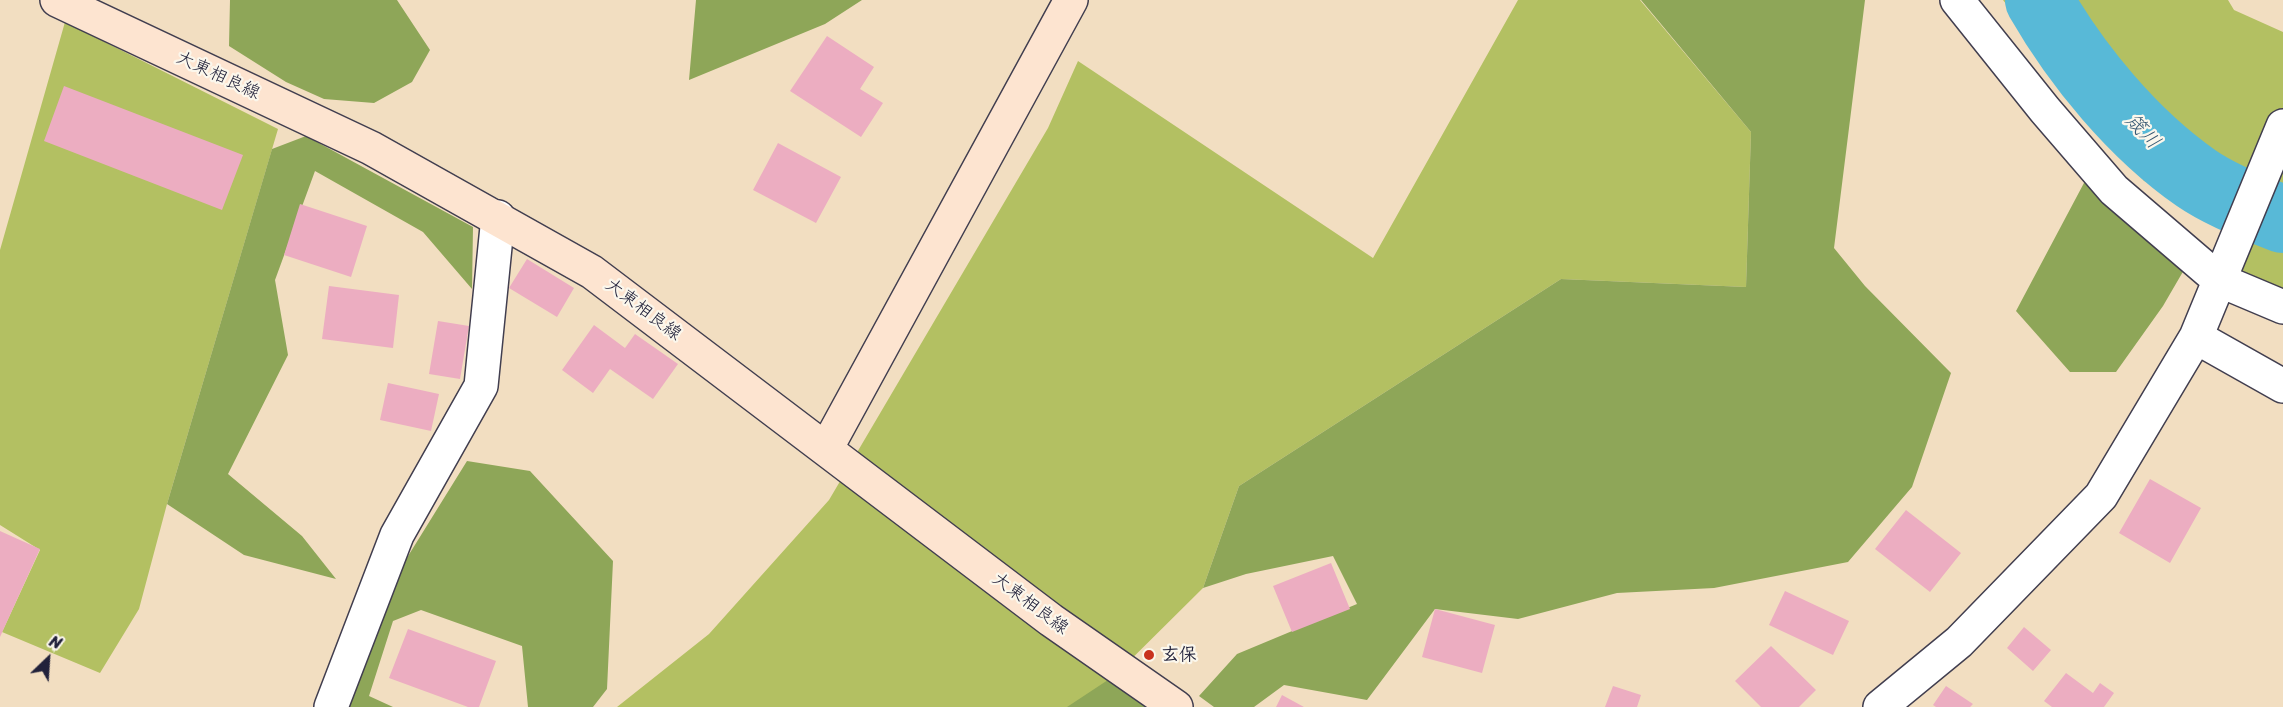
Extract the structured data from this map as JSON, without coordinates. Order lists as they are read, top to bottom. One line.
{"streets":{"main road":["大東相良線"]},"water":["筬川"],"places":["玄保"],"north":"top right"}
